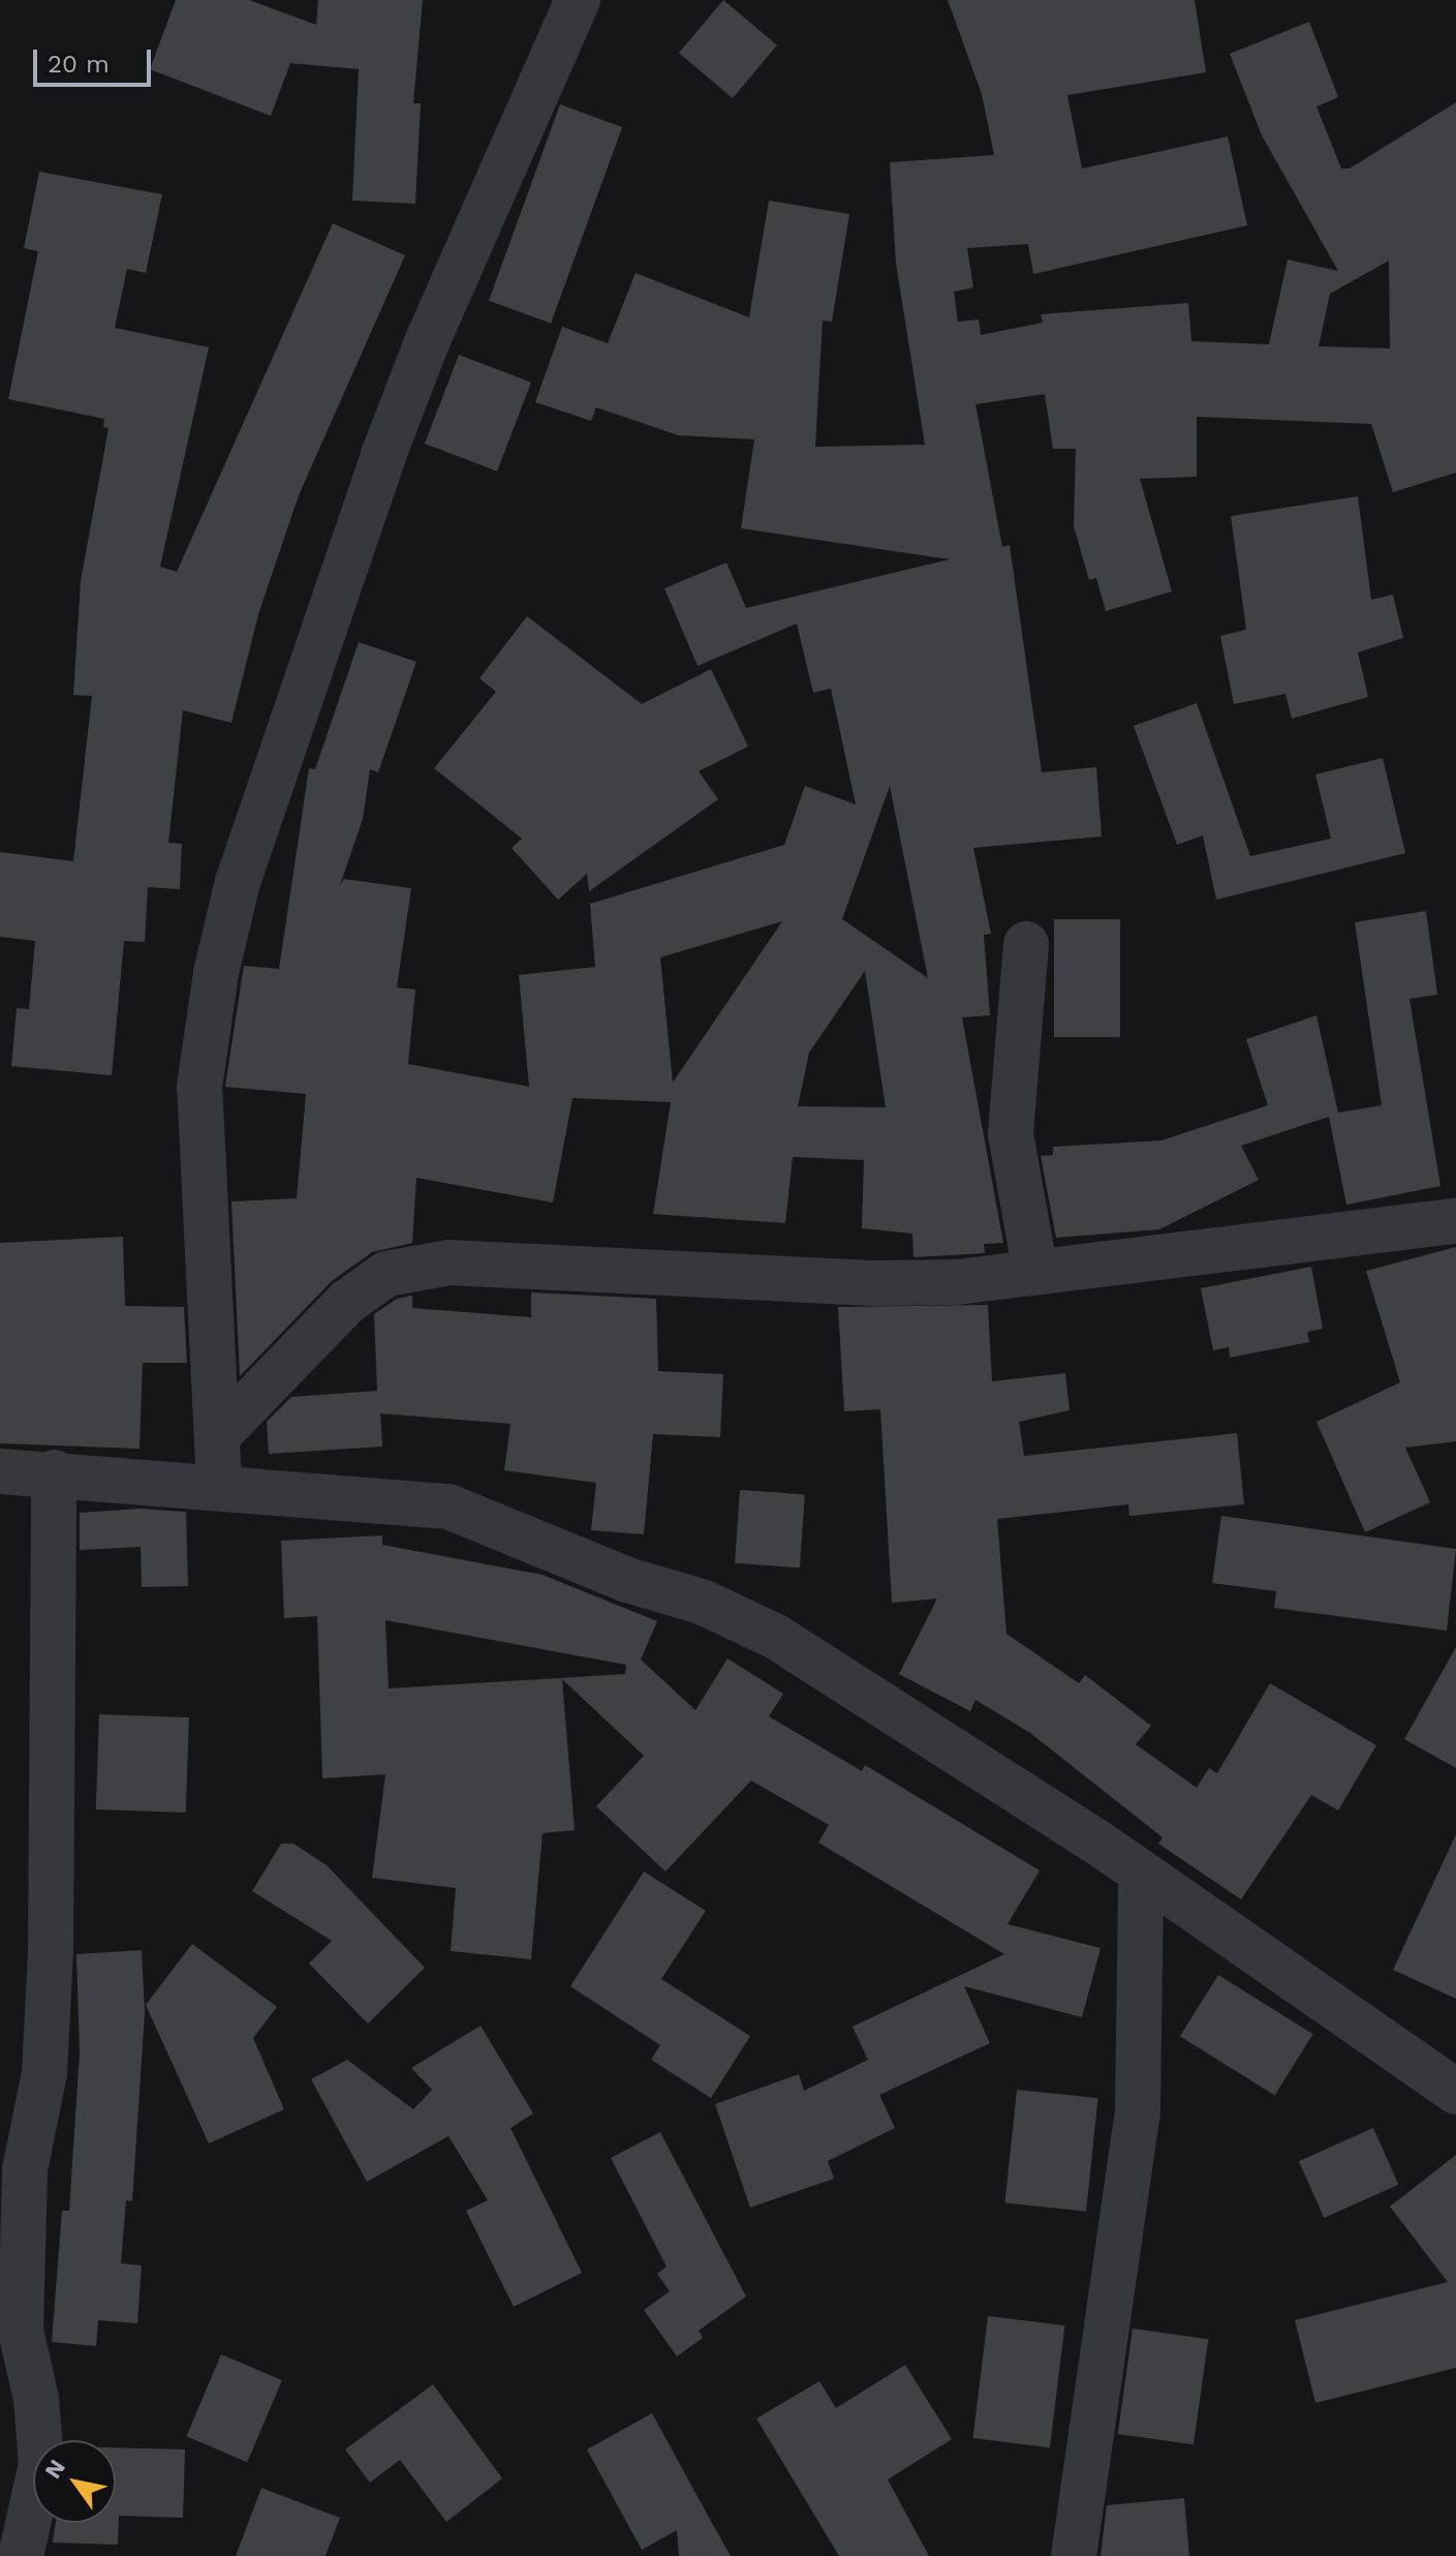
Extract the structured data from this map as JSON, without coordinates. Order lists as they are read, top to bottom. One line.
{"scale_bar":"20 m","north":"top left"}
